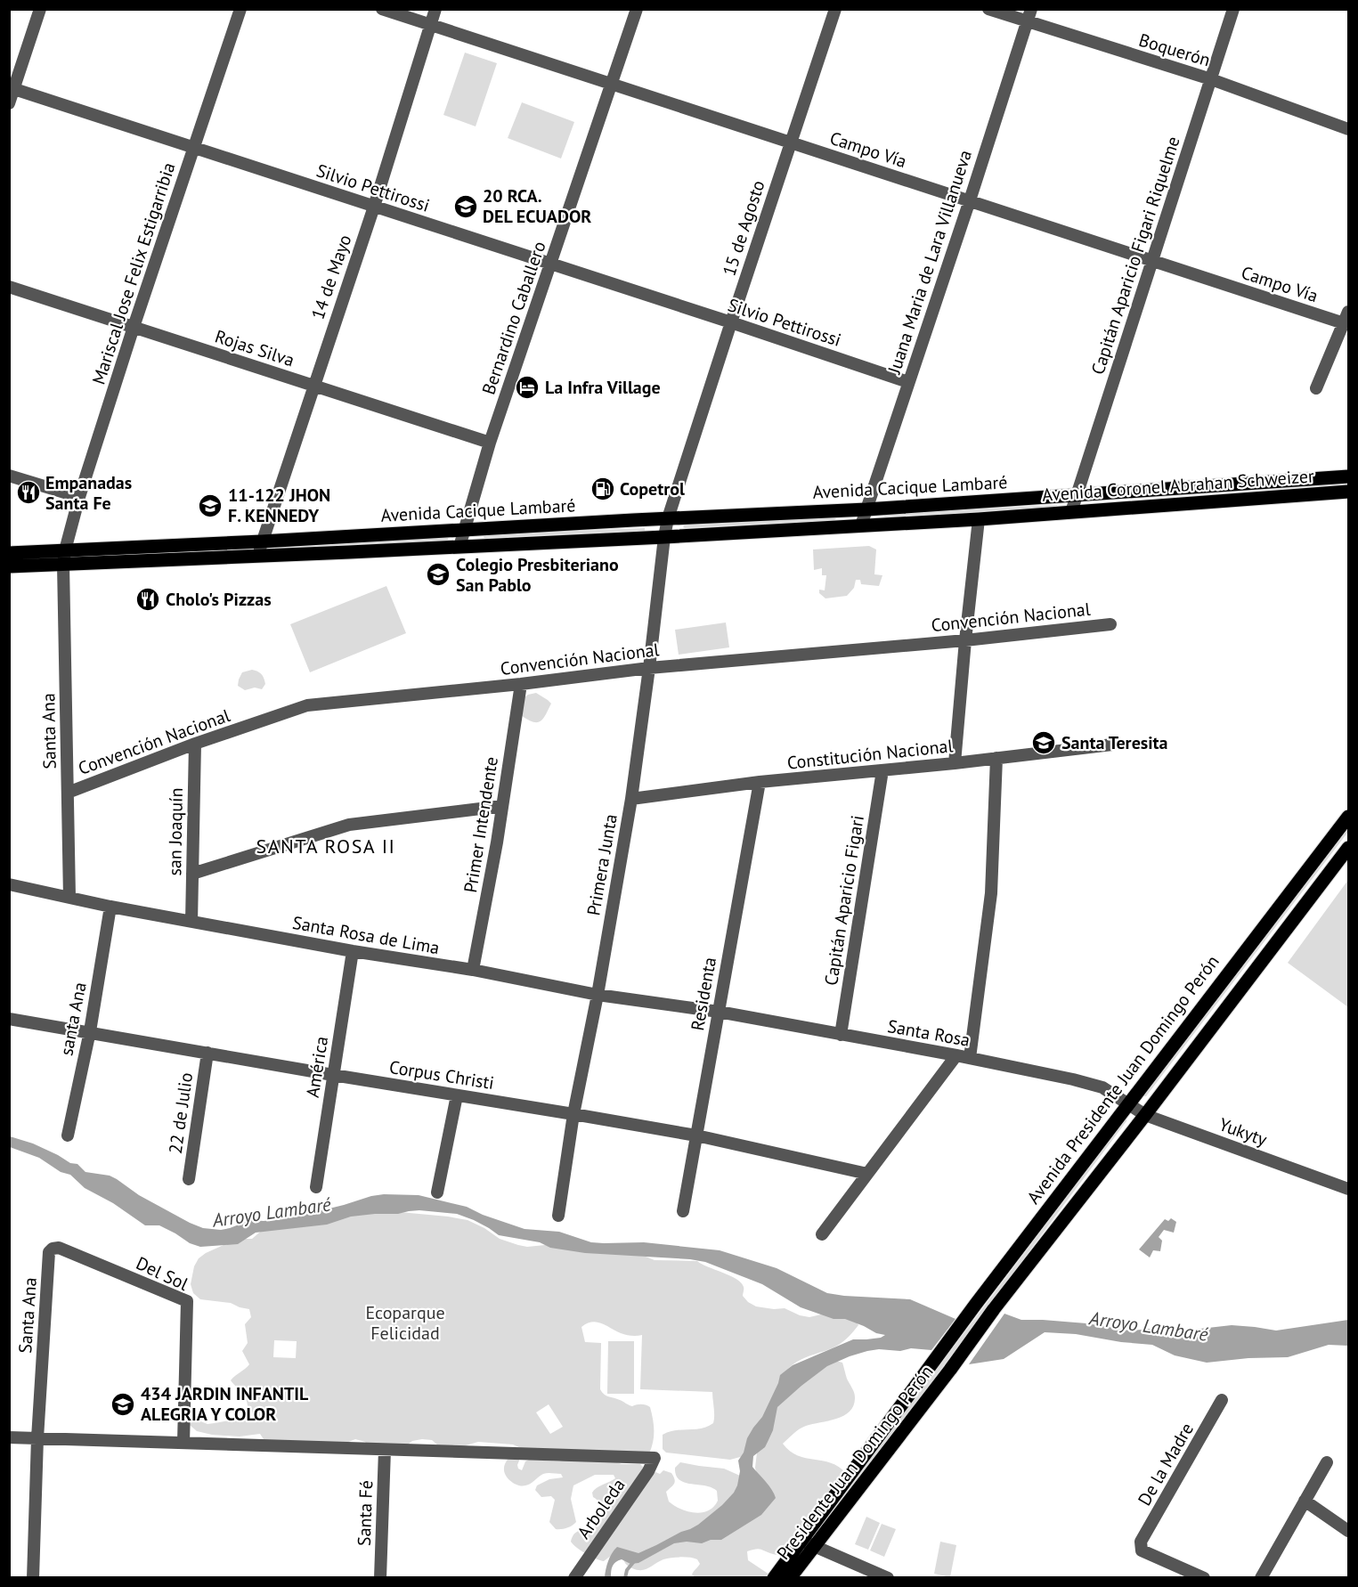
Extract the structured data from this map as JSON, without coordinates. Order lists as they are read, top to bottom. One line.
{"streets":{"main road":["Avenida Coronel Abrahan Schweizer","Avenida Cacique Lambaré","Avenida Presidente Juan Domingo Perón","Presidente Juan Domingo Perón"],"street":["Boquerón","Campo Vía","Silvio Pettirossi","15 de Agosto","Capitán Aparicio Figari Riquelme","Juana Maria de Lara Villanueva","Mariscal Jose Felix Estigarribia","14 de Mayo","Bernardino Caballero","Rojas Silva","Convención Nacional","Santa Ana","Constitución Nacional","Primer Intendente","san Joaquín","Primera Junta","Capitán Aparicio Figari","Santa Rosa de Lima","Residenta","santa Ana","Santa Rosa","América","Corpus Christi","22 de Julio","Yukyty","Del Sol","De la Madre","Arboleda","Santa Fé"]},"crossings":[["Boquerón","Capitán Aparicio Figari Riquelme"],["Boquerón","Juana Maria de Lara Villanueva"],["Campo Vía","15 de Agosto"],["Campo Vía","Capitán Aparicio Figari Riquelme"],["Campo Vía","Juana Maria de Lara Villanueva"],["Campo Vía","14 de Mayo"],["Campo Vía","Bernardino Caballero"],["Silvio Pettirossi","15 de Agosto"],["Silvio Pettirossi","Juana Maria de Lara Villanueva"],["Silvio Pettirossi","Mariscal Jose Felix Estigarribia"],["Silvio Pettirossi","14 de Mayo"],["Silvio Pettirossi","Bernardino Caballero"],["15 de Agosto","Avenida Cacique Lambaré"],["15 de Agosto","Primera Junta"],["Capitán Aparicio Figari Riquelme","Avenida Coronel Abrahan Schweizer"],["Capitán Aparicio Figari Riquelme","Avenida Cacique Lambaré"],["Juana Maria de Lara Villanueva","Avenida Cacique Lambaré"],["Mariscal Jose Felix Estigarribia","Rojas Silva"],["Mariscal Jose Felix Estigarribia","Avenida Cacique Lambaré"],["14 de Mayo","Rojas Silva"],["14 de Mayo","Avenida Cacique Lambaré"],["Bernardino Caballero","Rojas Silva"],["Bernardino Caballero","Avenida Cacique Lambaré"],["Avenida Coronel Abrahan Schweizer","Avenida Cacique Lambaré"],["Avenida Cacique Lambaré","Santa Ana"],["Avenida Cacique Lambaré","Primera Junta"],["Convención Nacional","Santa Ana"],["Convención Nacional","Primer Intendente"],["Convención Nacional","san Joaquín"],["Convención Nacional","Primera Junta"],["Santa Ana","Santa Rosa de Lima"],["Santa Ana","Del Sol"],["Constitución Nacional","Primera Junta"],["Constitución Nacional","Capitán Aparicio Figari"],["Constitución Nacional","Residenta"],["Primer Intendente","Santa Rosa de Lima"],["san Joaquín","Santa Rosa de Lima"],["Primera Junta","Santa Rosa de Lima"],["Primera Junta","Corpus Christi"],["Capitán Aparicio Figari","Santa Rosa"],["Santa Rosa de Lima","Residenta"],["Santa Rosa de Lima","santa Ana"],["Santa Rosa de Lima","Santa Rosa"],["Santa Rosa de Lima","América"],["Residenta","Santa Rosa"],["Residenta","Corpus Christi"],["santa Ana","Corpus Christi"],["Santa Rosa","Avenida Presidente Juan Domingo Perón"],["Santa Rosa","Yukyty"],["América","Corpus Christi"],["Corpus Christi","22 de Julio"],["Avenida Presidente Juan Domingo Perón","Yukyty"],["Avenida Presidente Juan Domingo Perón","Presidente Juan Domingo Perón"],["Yukyty","Presidente Juan Domingo Perón"],["Arboleda","Santa Fé"]],"districts":["SANTA ROSA II"],"water":["Arroyo Lambaré"],"parks":["Ecoparque Felicidad"],"places":{"school or university":["20 RCA. DEL ECUADOR","11-122 JHON F. KENNEDY","Colegio Presbiteriano San Pablo","Santa Teresita","434 JARDIN INFANTIL ALEGRIA Y COLOR"],"hotel":["La Infra Village"],"fuel station":["Copetrol"],"restaurant":["Empanadas Santa Fe","Cholo's Pizzas"]}}
